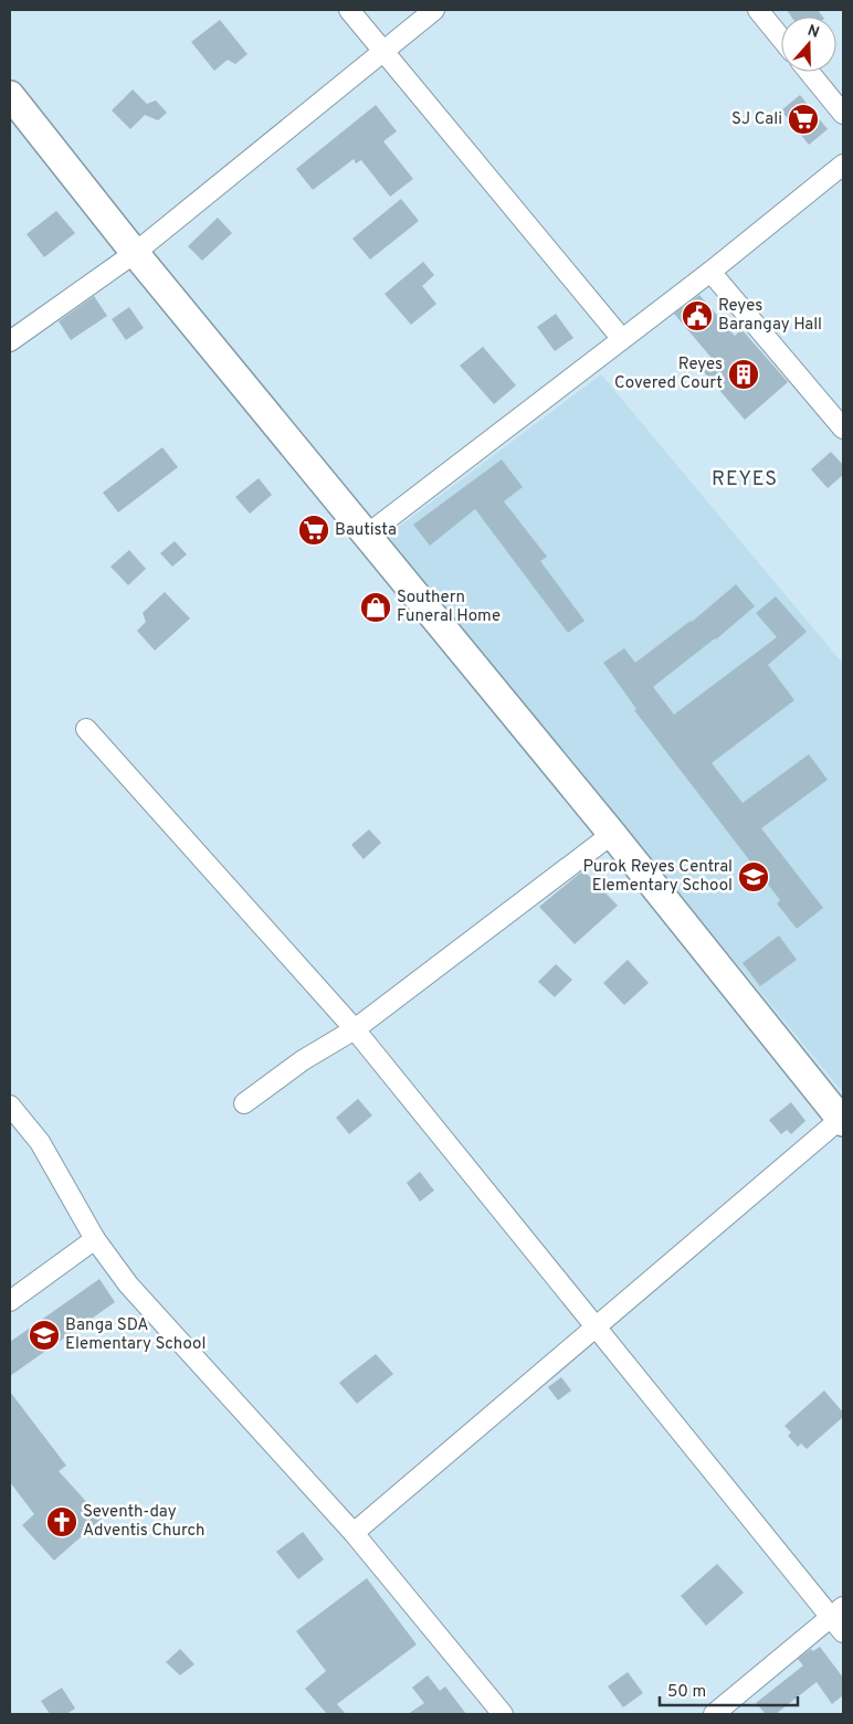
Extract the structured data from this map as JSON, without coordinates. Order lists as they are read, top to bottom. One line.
{"districts":["REYES"],"places":{"supermarket":["SJ Cali","Bautista"],"public building":["Reyes Barangay Hall"],"building":["Reyes Covered Court"],"shop":["Southern Funeral Home"],"school or university":["Purok Reyes Central Elementary School","Banga SDA Elementary School"],"church":["Seventh-day Adventis Church"]},"scale_bar":"50 m","north":"top"}
